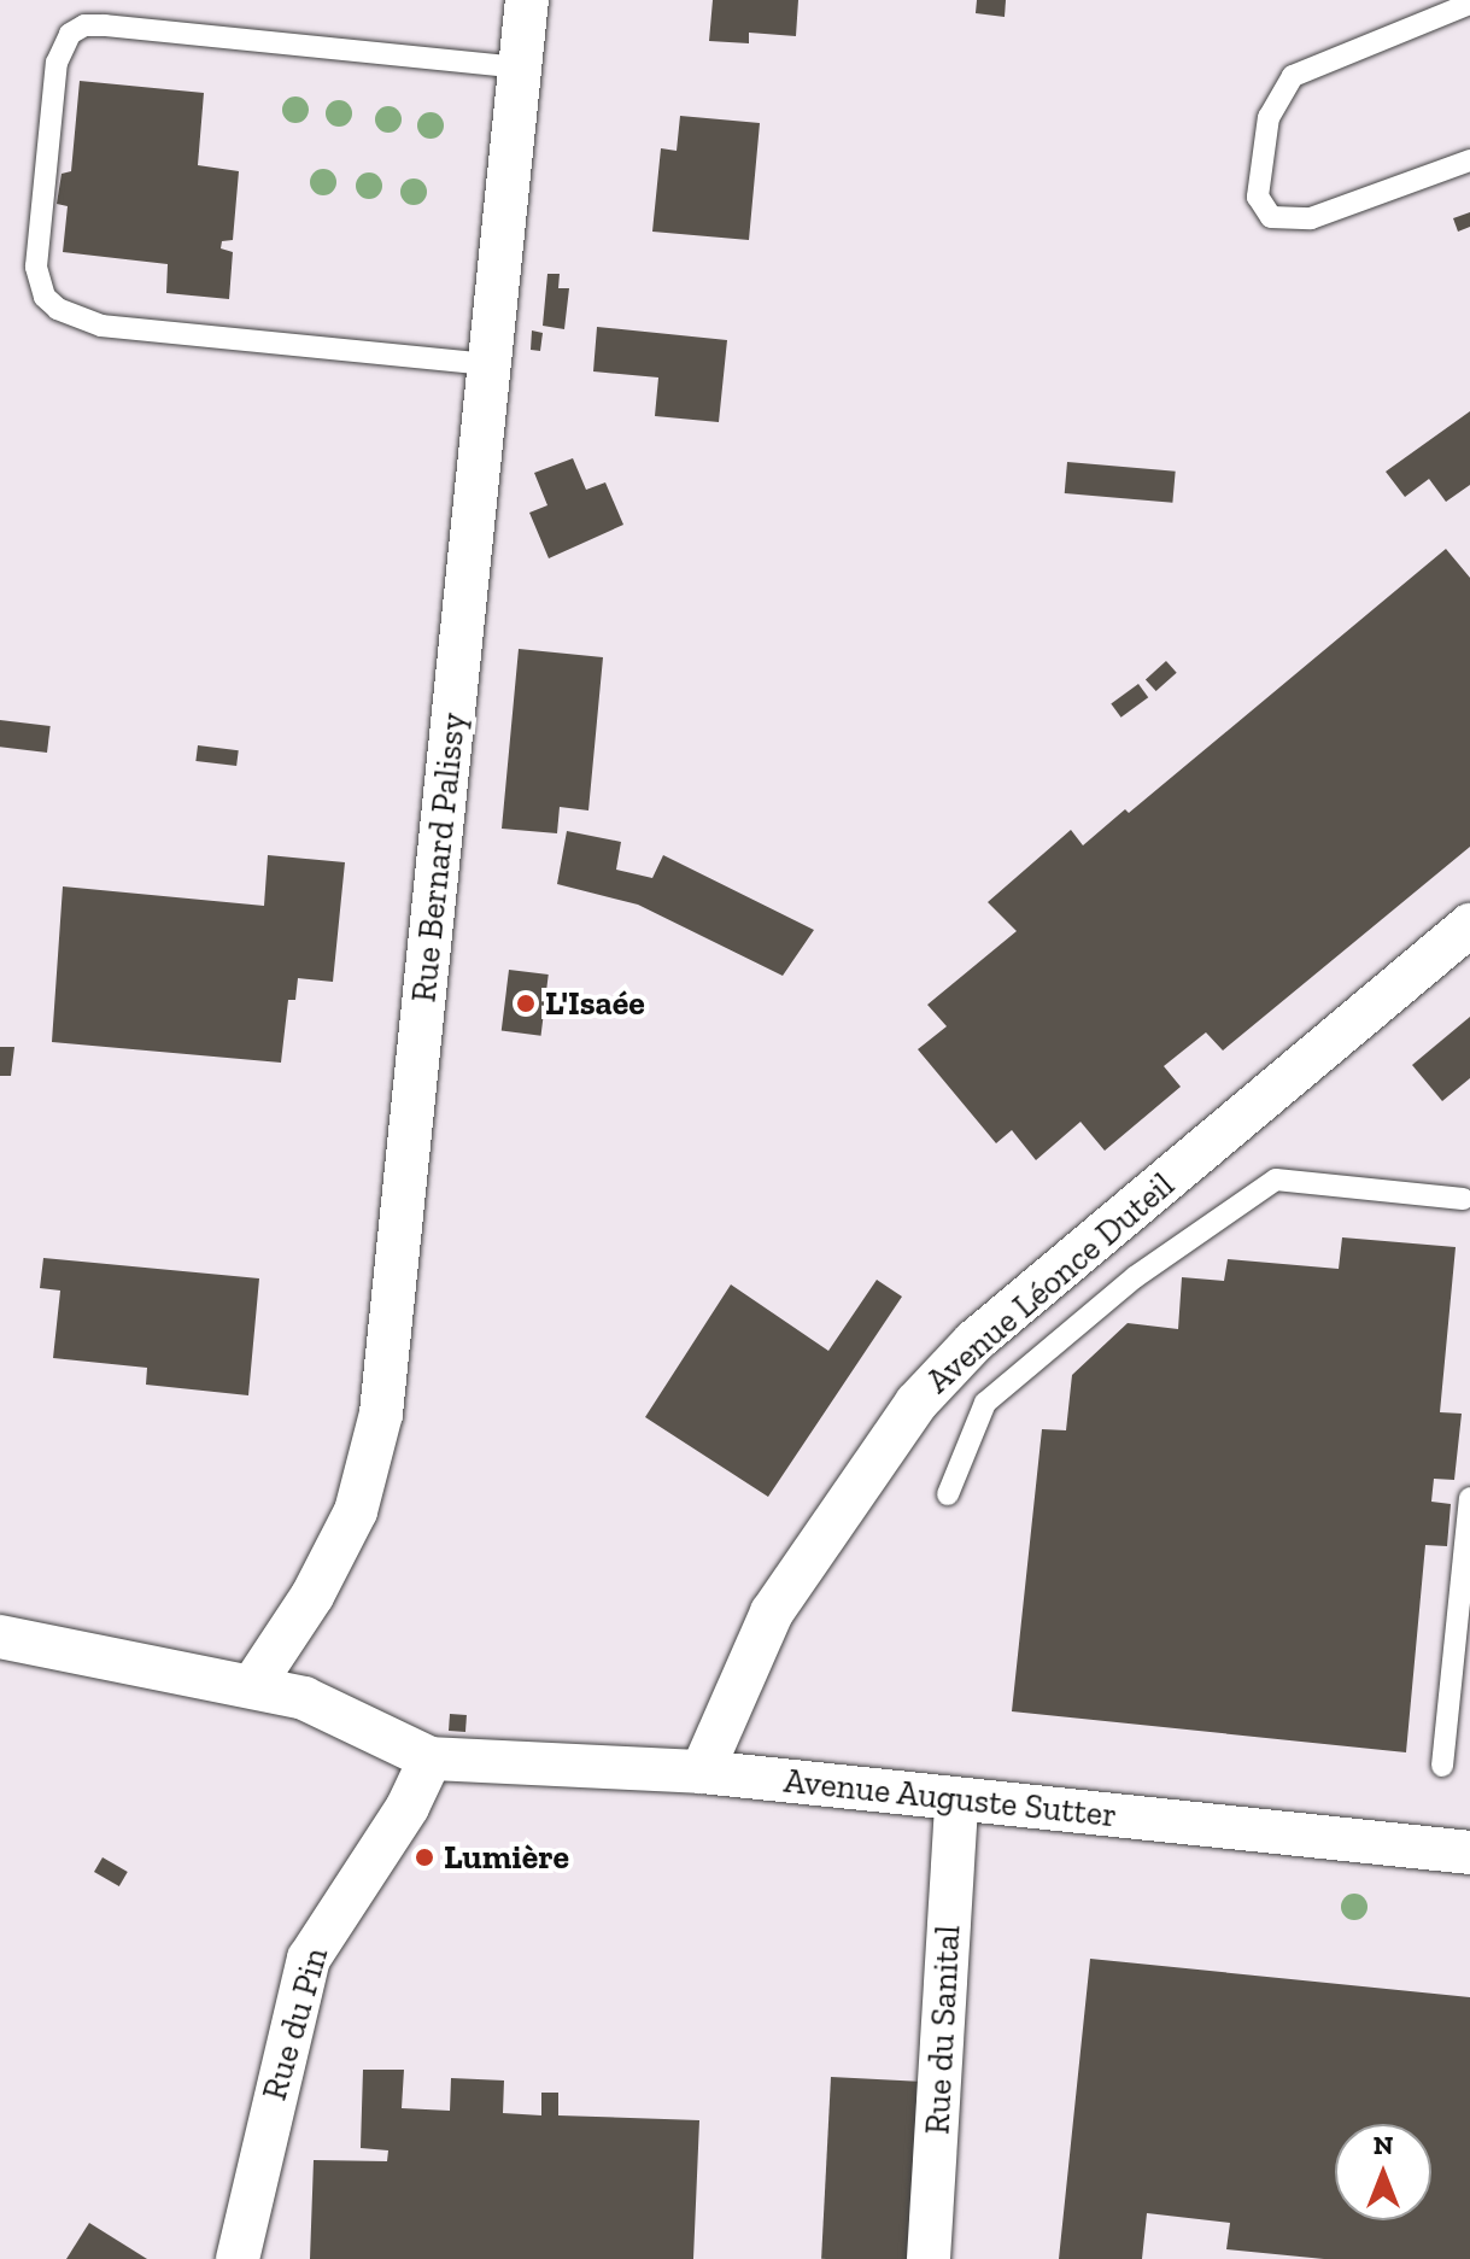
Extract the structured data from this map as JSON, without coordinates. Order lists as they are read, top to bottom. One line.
{"streets":{"street":["Rue Bernard Palissy","Avenue Léonce Duteil","Avenue Auguste Sutter","Rue du Pin","Rue du Sanital"]},"crossings":[["Rue Bernard Palissy","Avenue Auguste Sutter"],["Avenue Léonce Duteil","Avenue Auguste Sutter"],["Avenue Auguste Sutter","Rue du Pin"],["Avenue Auguste Sutter","Rue du Sanital"]],"places":["L'Isaée","Lumière"],"north":"top"}
